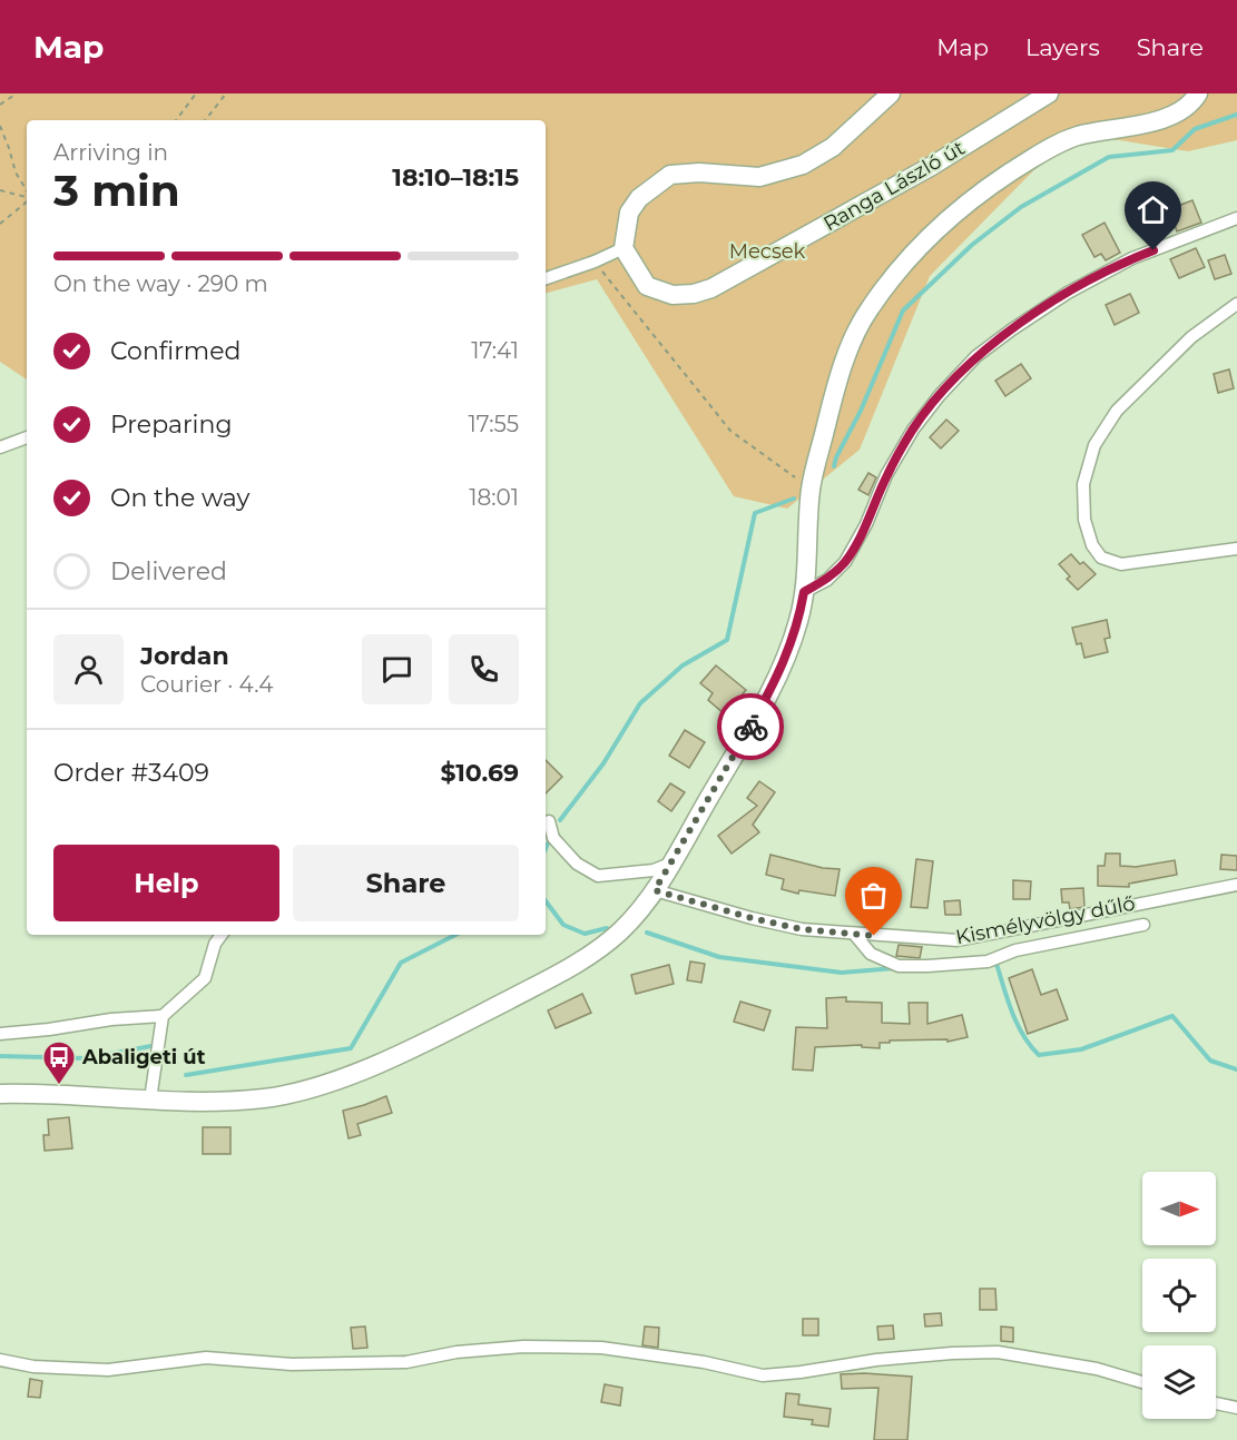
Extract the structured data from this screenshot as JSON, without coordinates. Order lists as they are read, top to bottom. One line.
{"streets":{"main road":["Ranga László út"],"street":["Kismélyvölgy dűlő"]},"parks":["Mecsek"],"places":{"bus stop":["Abaligeti út"]},"north":"right","page":{"header":"Map","nav":["Map","Layers","Share"],"heading":["3 min","Arriving in","18:10–18:15"],"panel":["Jordan","Courier · 4.4","Order #3409","$10.69"],"bar":"On the way · 290 m","list":[["Confirmed","17:41"],["Preparing","17:55"],["On the way","18:01"],"Delivered"],"buttons":["Help","Share"]}}
